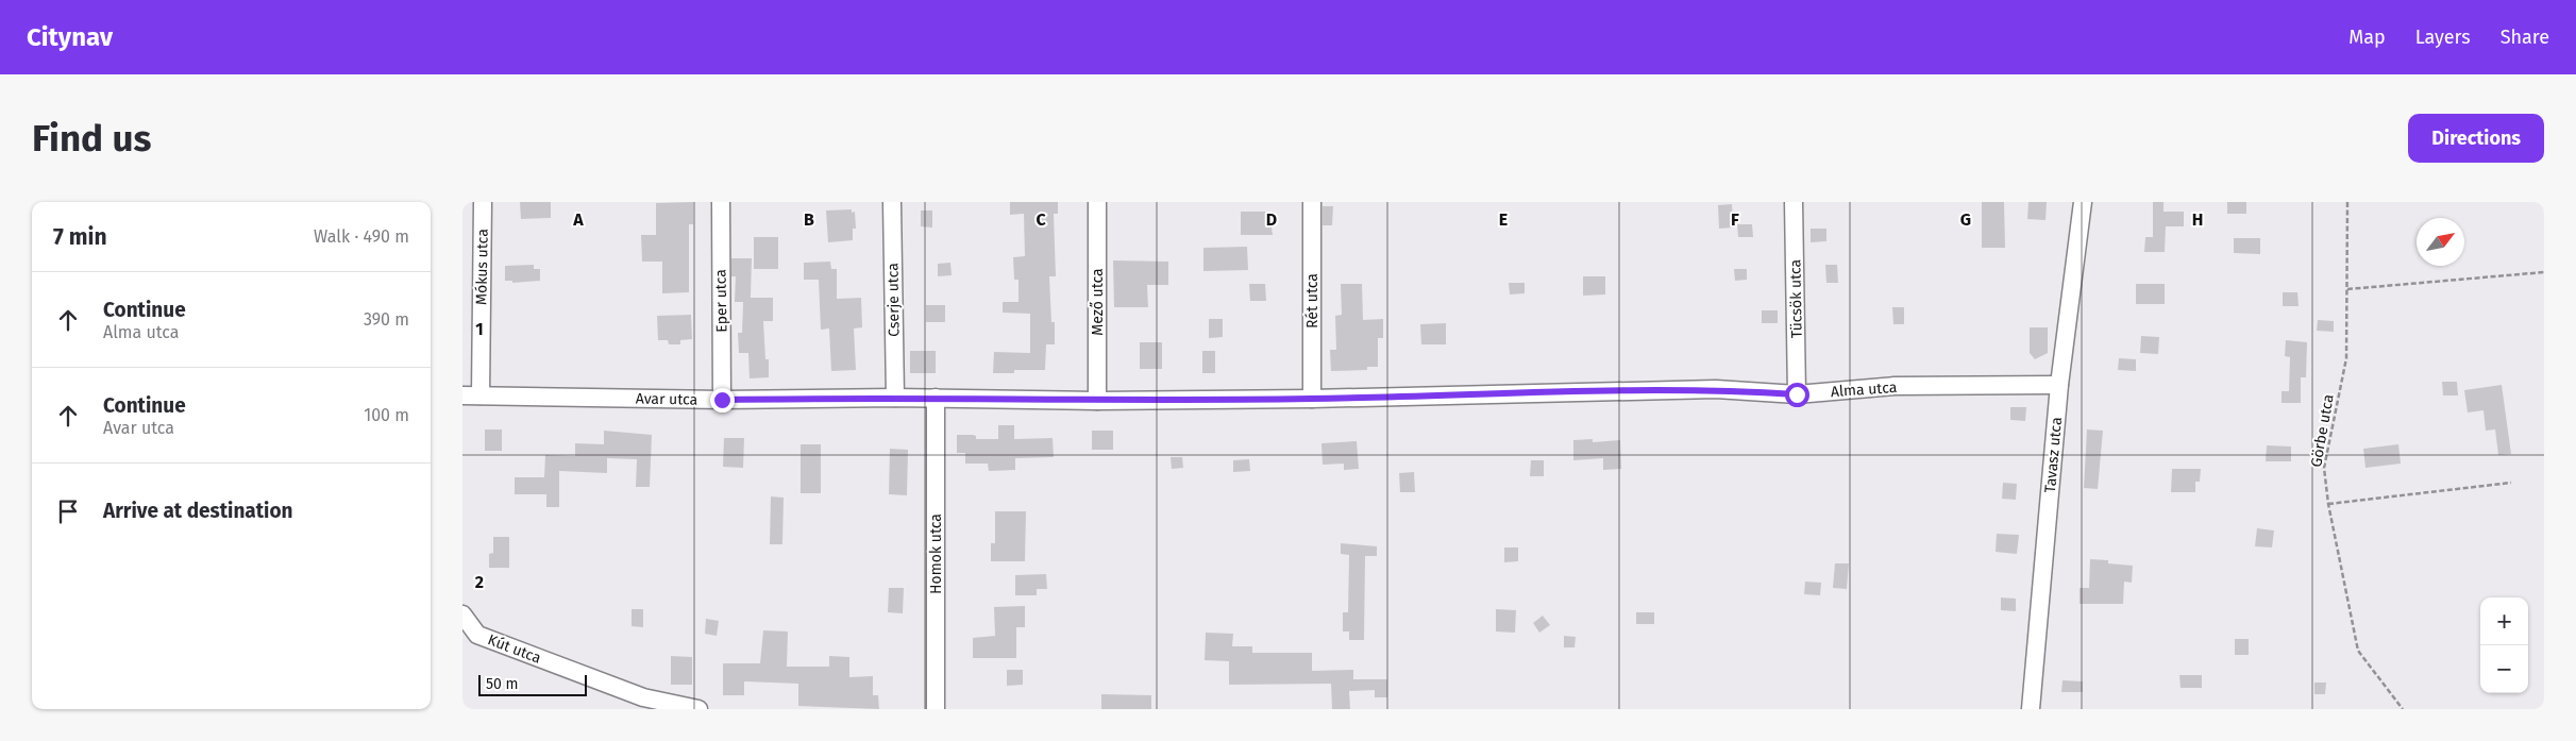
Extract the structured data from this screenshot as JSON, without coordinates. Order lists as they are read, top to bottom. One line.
{"streets":{"street":["Mókus utca","Tücsök utca","Cserje utca","Eper utca","Rét utca","Mező utca","Alma utca","Avar utca","Tavasz utca","Homok utca","Kút utca"],"path":["Görbe utca"]},"crossings":[["Mókus utca","Avar utca"],["Tücsök utca","Alma utca"],["Cserje utca","Avar utca"],["Eper utca","Avar utca"],["Rét utca","Alma utca"],["Mező utca","Alma utca"],["Alma utca","Avar utca"],["Alma utca","Tavasz utca"],["Alma utca","Homok utca"],["Avar utca","Homok utca"]],"scale_bar":"50 m","north":"top right","page":{"header":"Citynav","nav":["Map","Layers","Share"],"buttons":"Directions","title":"Find us","heading":["7 min","Walk · 490 m"],"list":[["Continue","Alma utca","390 m"],["Continue","Avar utca","100 m"],"Arrive at destination"],"map_buttons":["+","−"],"scale":"50 m"},"grid":{"columns":["A","B","C","D","E","F","G","H"],"rows":["1","2"]}}
